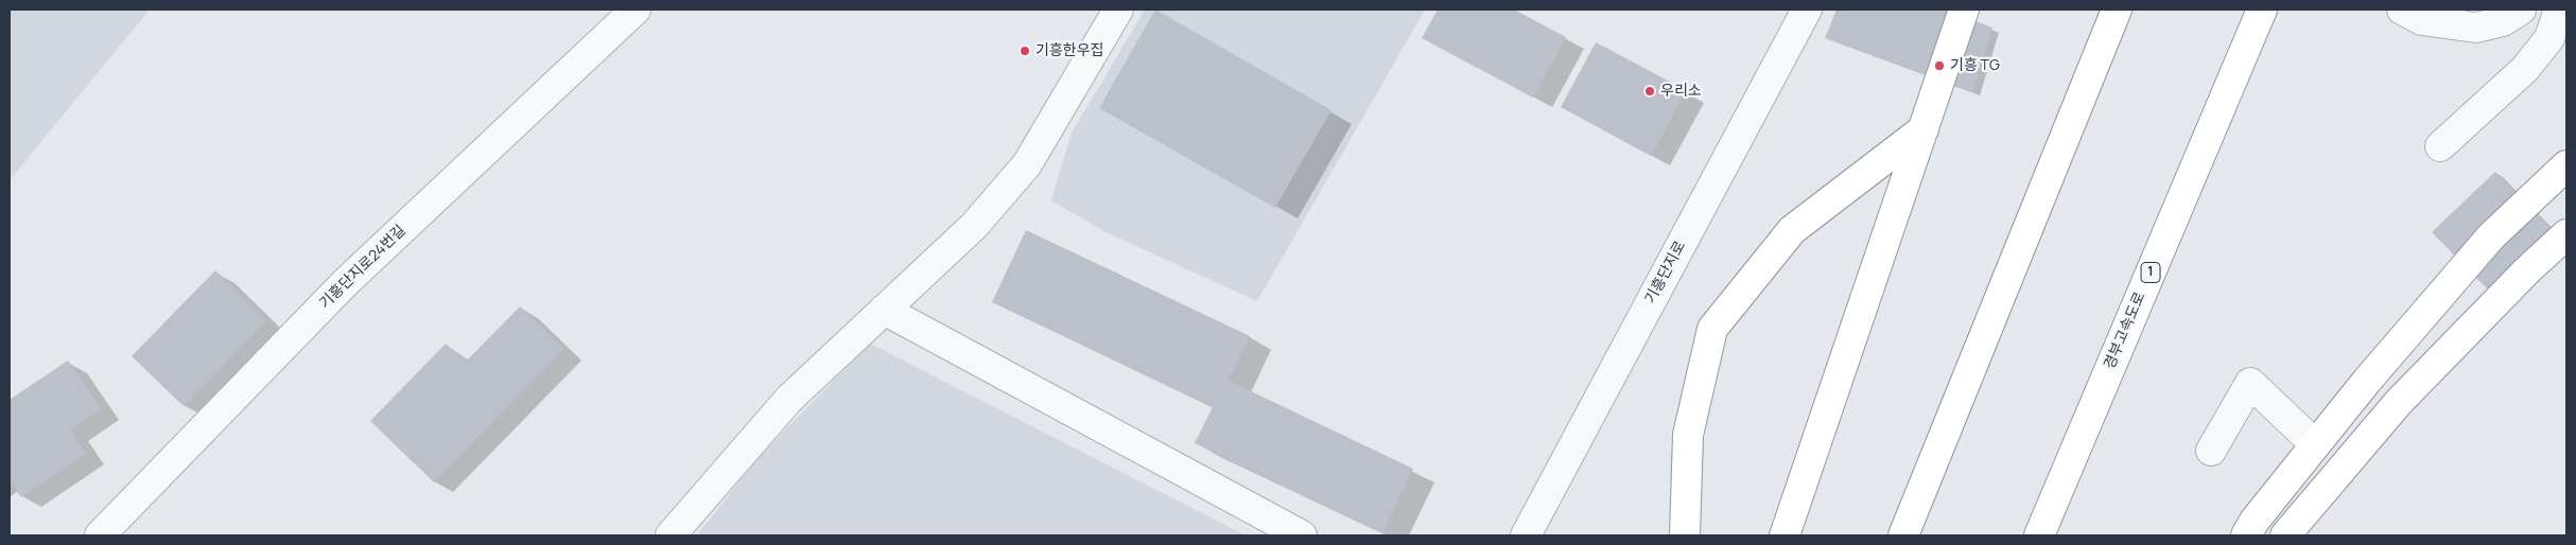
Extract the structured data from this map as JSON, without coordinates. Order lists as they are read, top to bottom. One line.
{"streets":{"highway":["1","경부고속도로"],"street":["기흥단지로24번길","기흥단지로"]},"places":["기흥한우집","기흥 TG","우리소"]}
